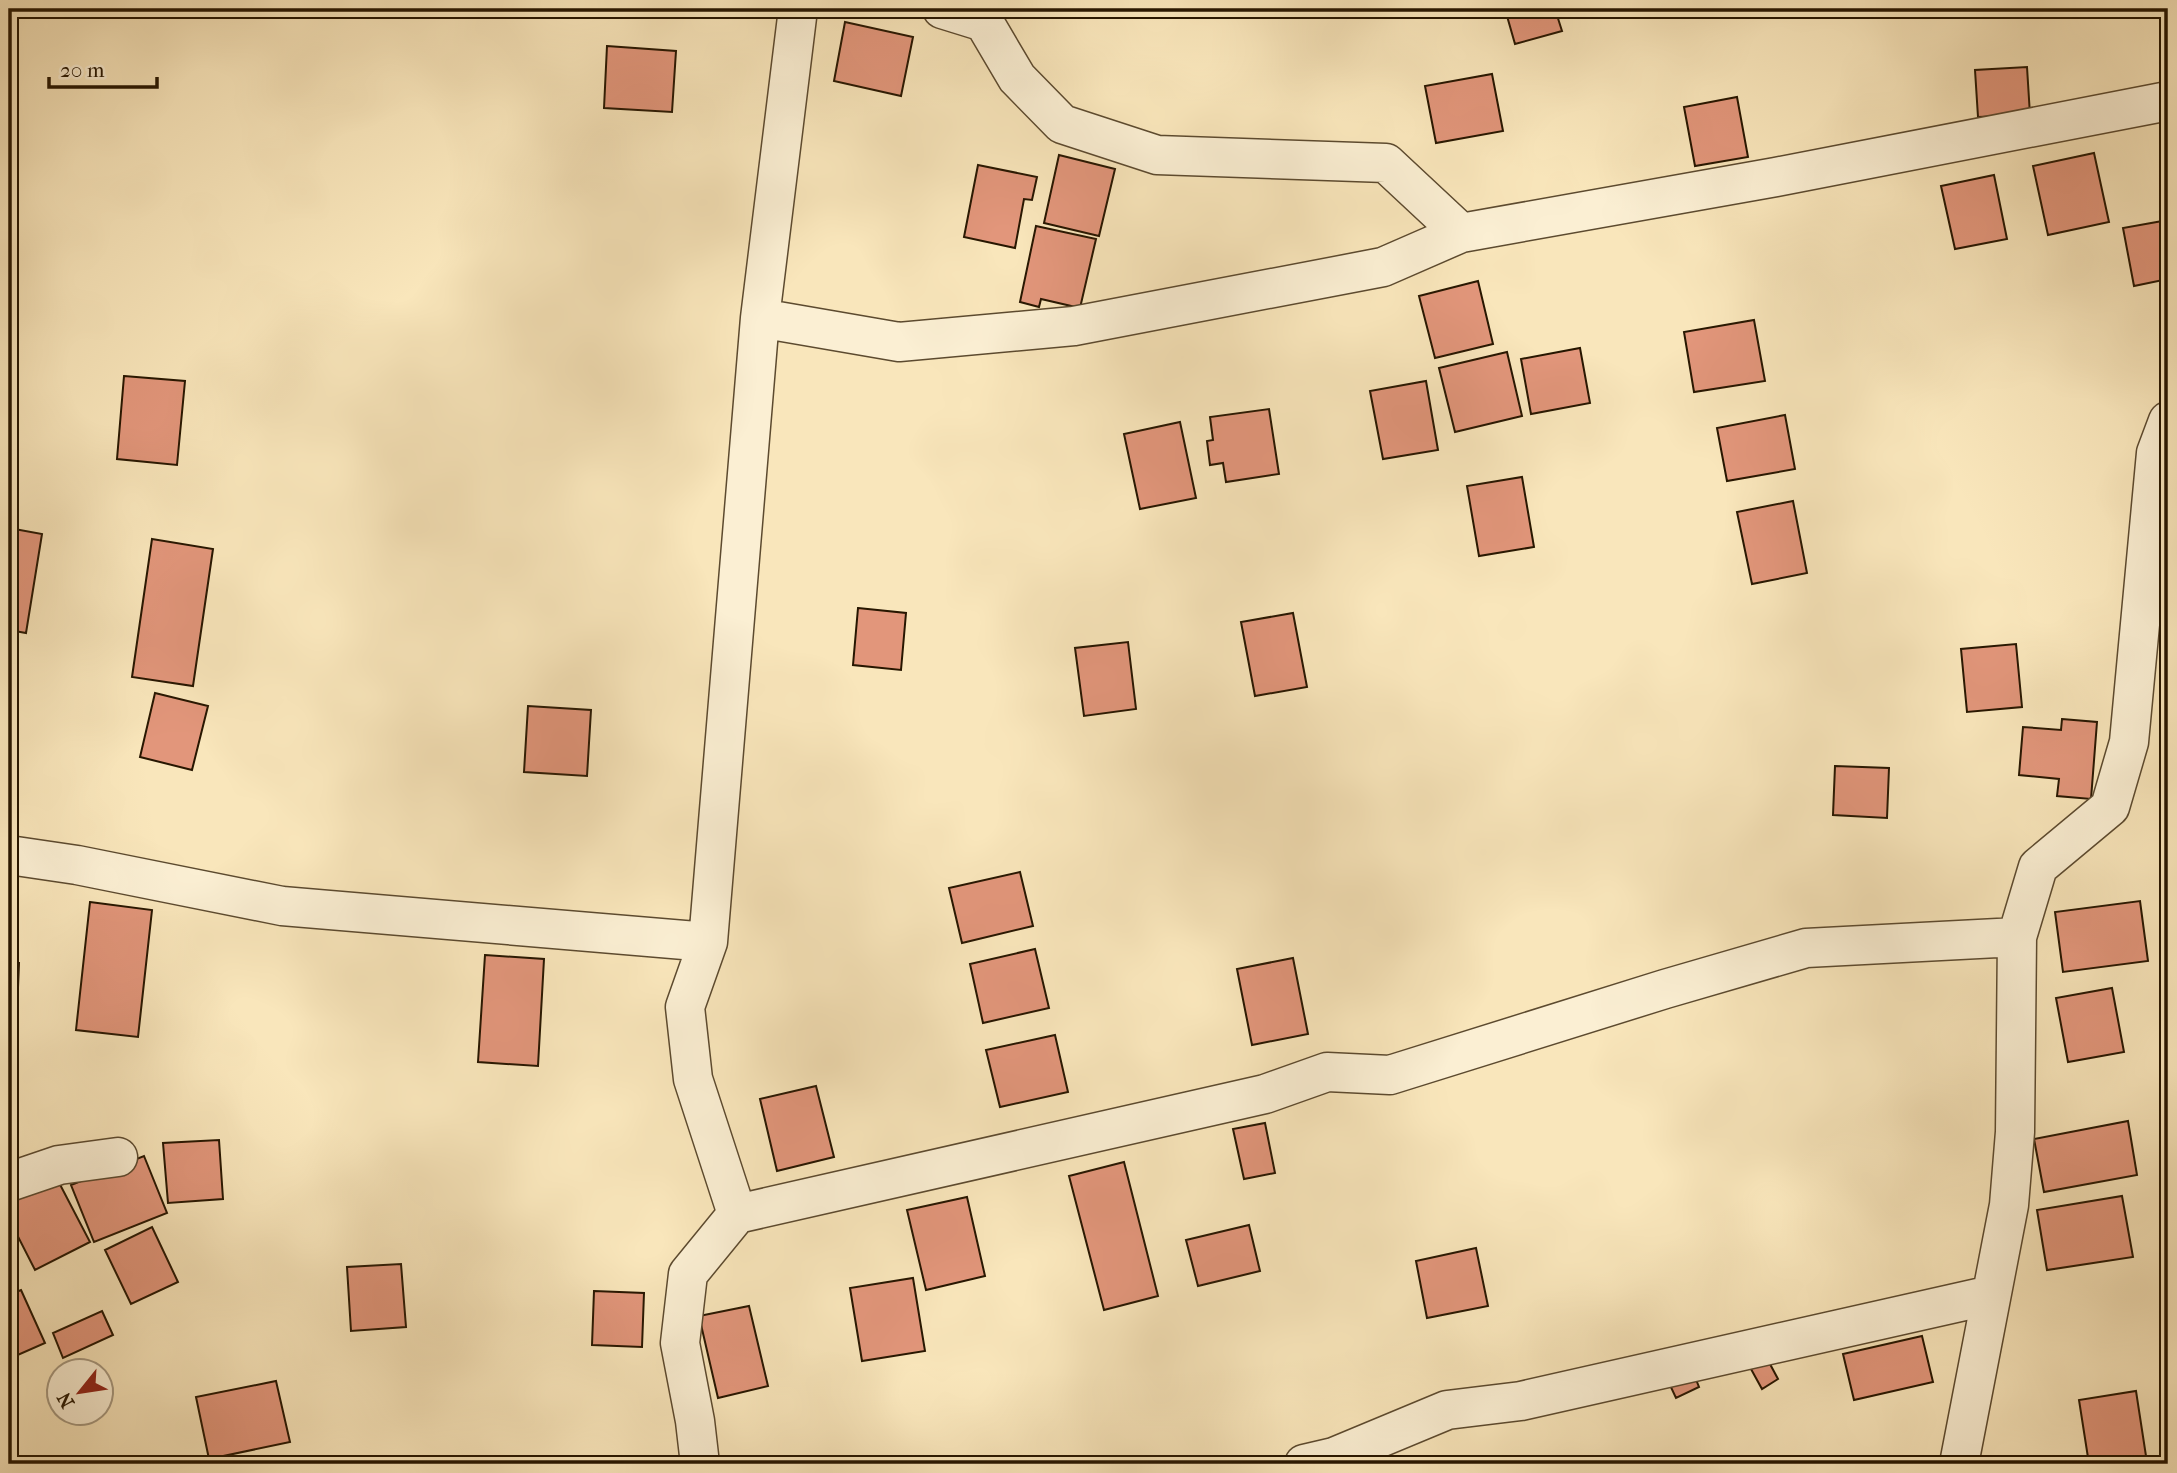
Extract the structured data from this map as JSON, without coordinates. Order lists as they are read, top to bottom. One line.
{"scale_bar":"20 m","north":"bottom left"}
